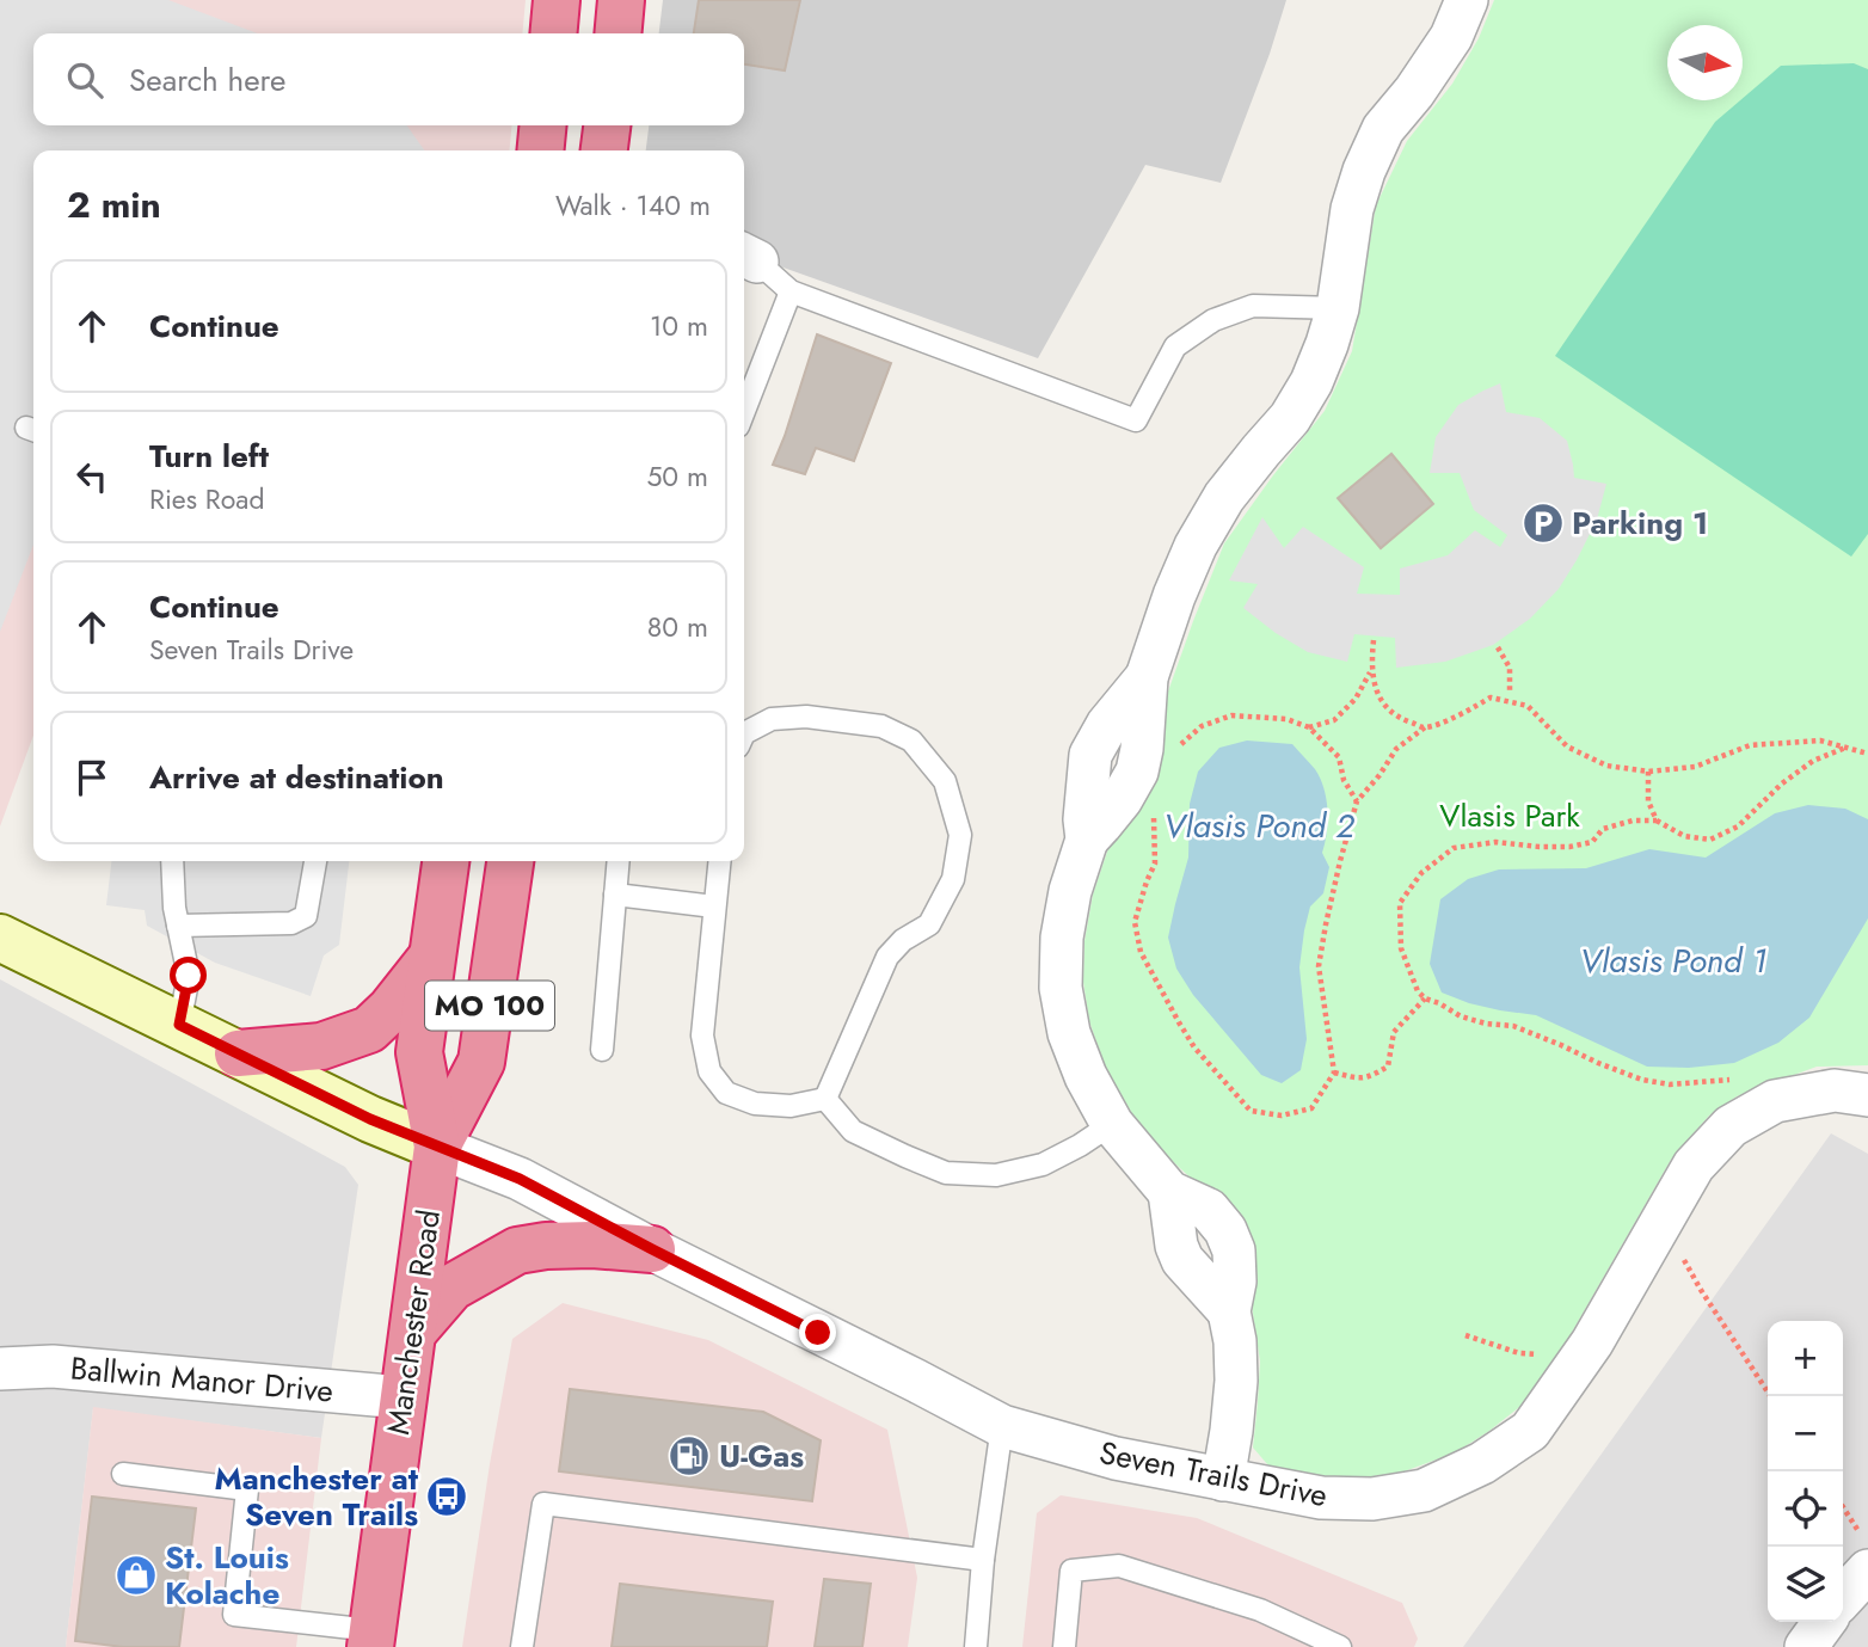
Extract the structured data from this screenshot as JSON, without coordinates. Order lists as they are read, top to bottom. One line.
{"streets":{"highway":["MO 100","Manchester Road"],"street":["Ballwin Manor Drive","Seven Trails Drive"]},"crossings":[["Manchester Road","Ballwin Manor Drive"],["Manchester Road","Seven Trails Drive"]],"water":["Vlasis Pond 2","Vlasis Pond 1"],"parks":["Vlasis Park"],"places":{"parking":["Parking 1"],"fuel station":["U-Gas"],"bus stop":["Manchester at Seven Trails"],"shop":["St. Louis Kolache"]},"north":"right","page":{"search":"Search here","heading":["2 min","Walk · 140 m"],"list":[["Continue","10 m"],["Turn left","Ries Road","50 m"],["Continue","Seven Trails Drive","80 m"],"Arrive at destination"],"map_buttons":["+","−"]}}
